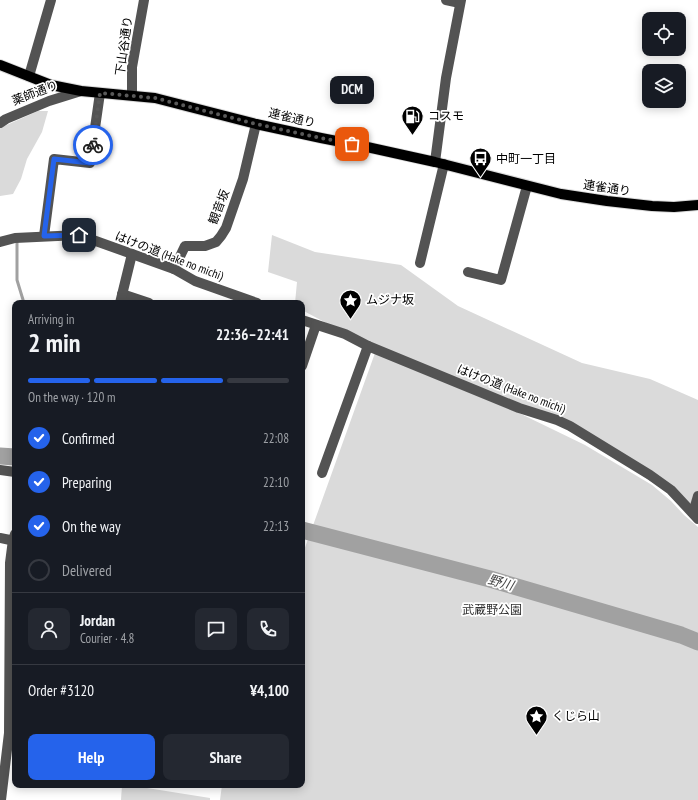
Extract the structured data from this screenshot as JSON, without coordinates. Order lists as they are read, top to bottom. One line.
{"streets":{"main road":["連雀通り"],"street":["下山谷通り","薬師通り","観音坂","はけの道 (Hake no michi)"]},"crossings":[["下山谷通り","連雀通り"],["薬師通り","連雀通り"],["連雀通り","観音坂"],["観音坂","はけの道 (Hake no michi)"]],"water":["野川"],"parks":["武蔵野公園"],"places":{"fuel station":["コスモ"],"other":["DCM"],"bus stop":["中町一丁目"],"place":["ムジナ坂","くじら山"]},"page":{"bubble":"DCM","heading":["2 min","Arriving in","22:36–22:41"],"panel":["Jordan","Courier · 4.8","Order #3120","¥4,100"],"bar":"On the way · 120 m","list":[["Confirmed","22:08"],["Preparing","22:10"],["On the way","22:13"],"Delivered"],"buttons":["Help","Share"]}}
